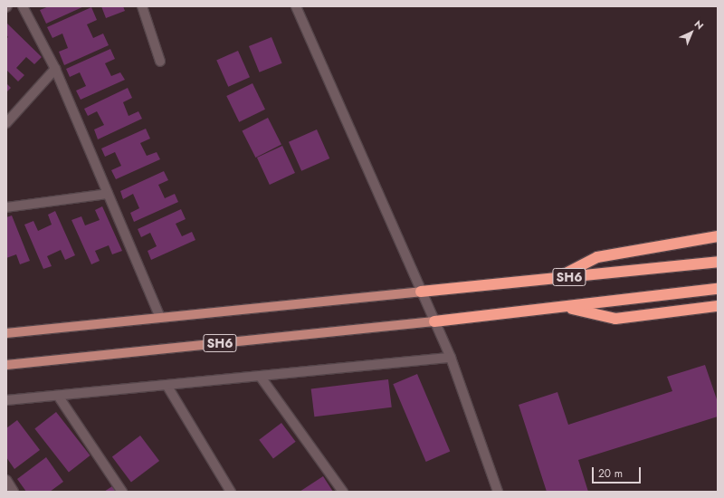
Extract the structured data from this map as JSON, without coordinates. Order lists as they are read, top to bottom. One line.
{"streets":{"highway":["SH6"]},"scale_bar":"20 m","north":"top right"}
